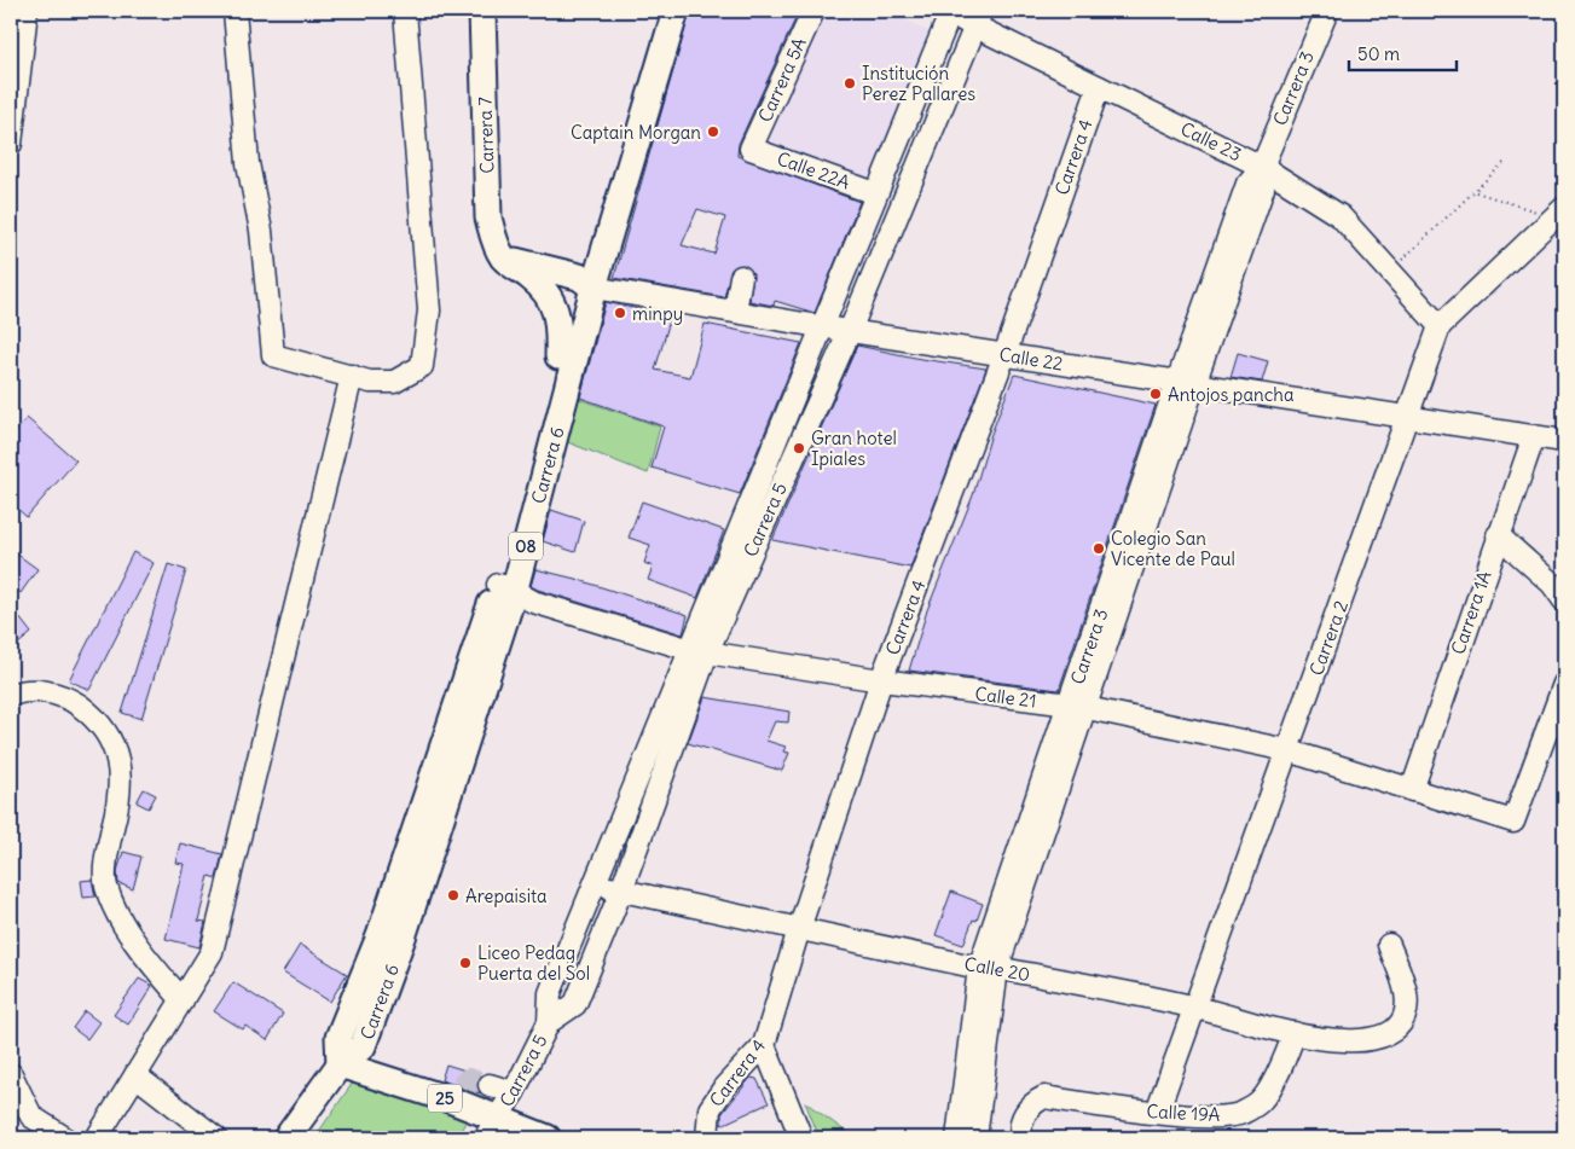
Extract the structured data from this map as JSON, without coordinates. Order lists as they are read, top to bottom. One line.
{"streets":{"main road":["Carrera 7","Calle 22","Carrera 6","08","25"],"street":["Carrera 5A","Carrera 3","Calle 23","Carrera 4","Calle 22A","Carrera 5","Carrera 1A","Carrera 2","Calle 21","Calle 20","Calle 19A"]},"crossings":[["Carrera 5A","Calle 22A"],["Carrera 3","Calle 23"],["Carrera 3","Calle 22"],["Carrera 3","Calle 21"],["Carrera 3","Calle 20"],["Carrera 7","Calle 22"],["Calle 23","Carrera 4"],["Calle 23","Carrera 5"],["Calle 23","Carrera 2"],["Carrera 4","Calle 22"],["Carrera 4","Calle 21"],["Carrera 4","Calle 20"],["Calle 22A","Carrera 5"],["Calle 22","Carrera 6"],["Calle 22","Carrera 5"],["Calle 22","Carrera 1A"],["Calle 22","Carrera 2"],["Carrera 6","Calle 21"],["Carrera 6","25"],["Carrera 5","Calle 21"],["Carrera 5","Calle 20"],["Carrera 5","25"],["Carrera 1A","Calle 21"],["Carrera 2","Calle 21"],["Carrera 2","Calle 20"],["Carrera 2","Calle 19A"],["Calle 20","Calle 19A"]],"places":["Institución Perez Pallares","Captain Morgan","minpy","Antojos pancha","Gran hotel Ipiales","Colegio San Vicente de Paul","Arepaisita","Liceo Pedag Puerta del Sol"],"scale_bar":"50 m"}
